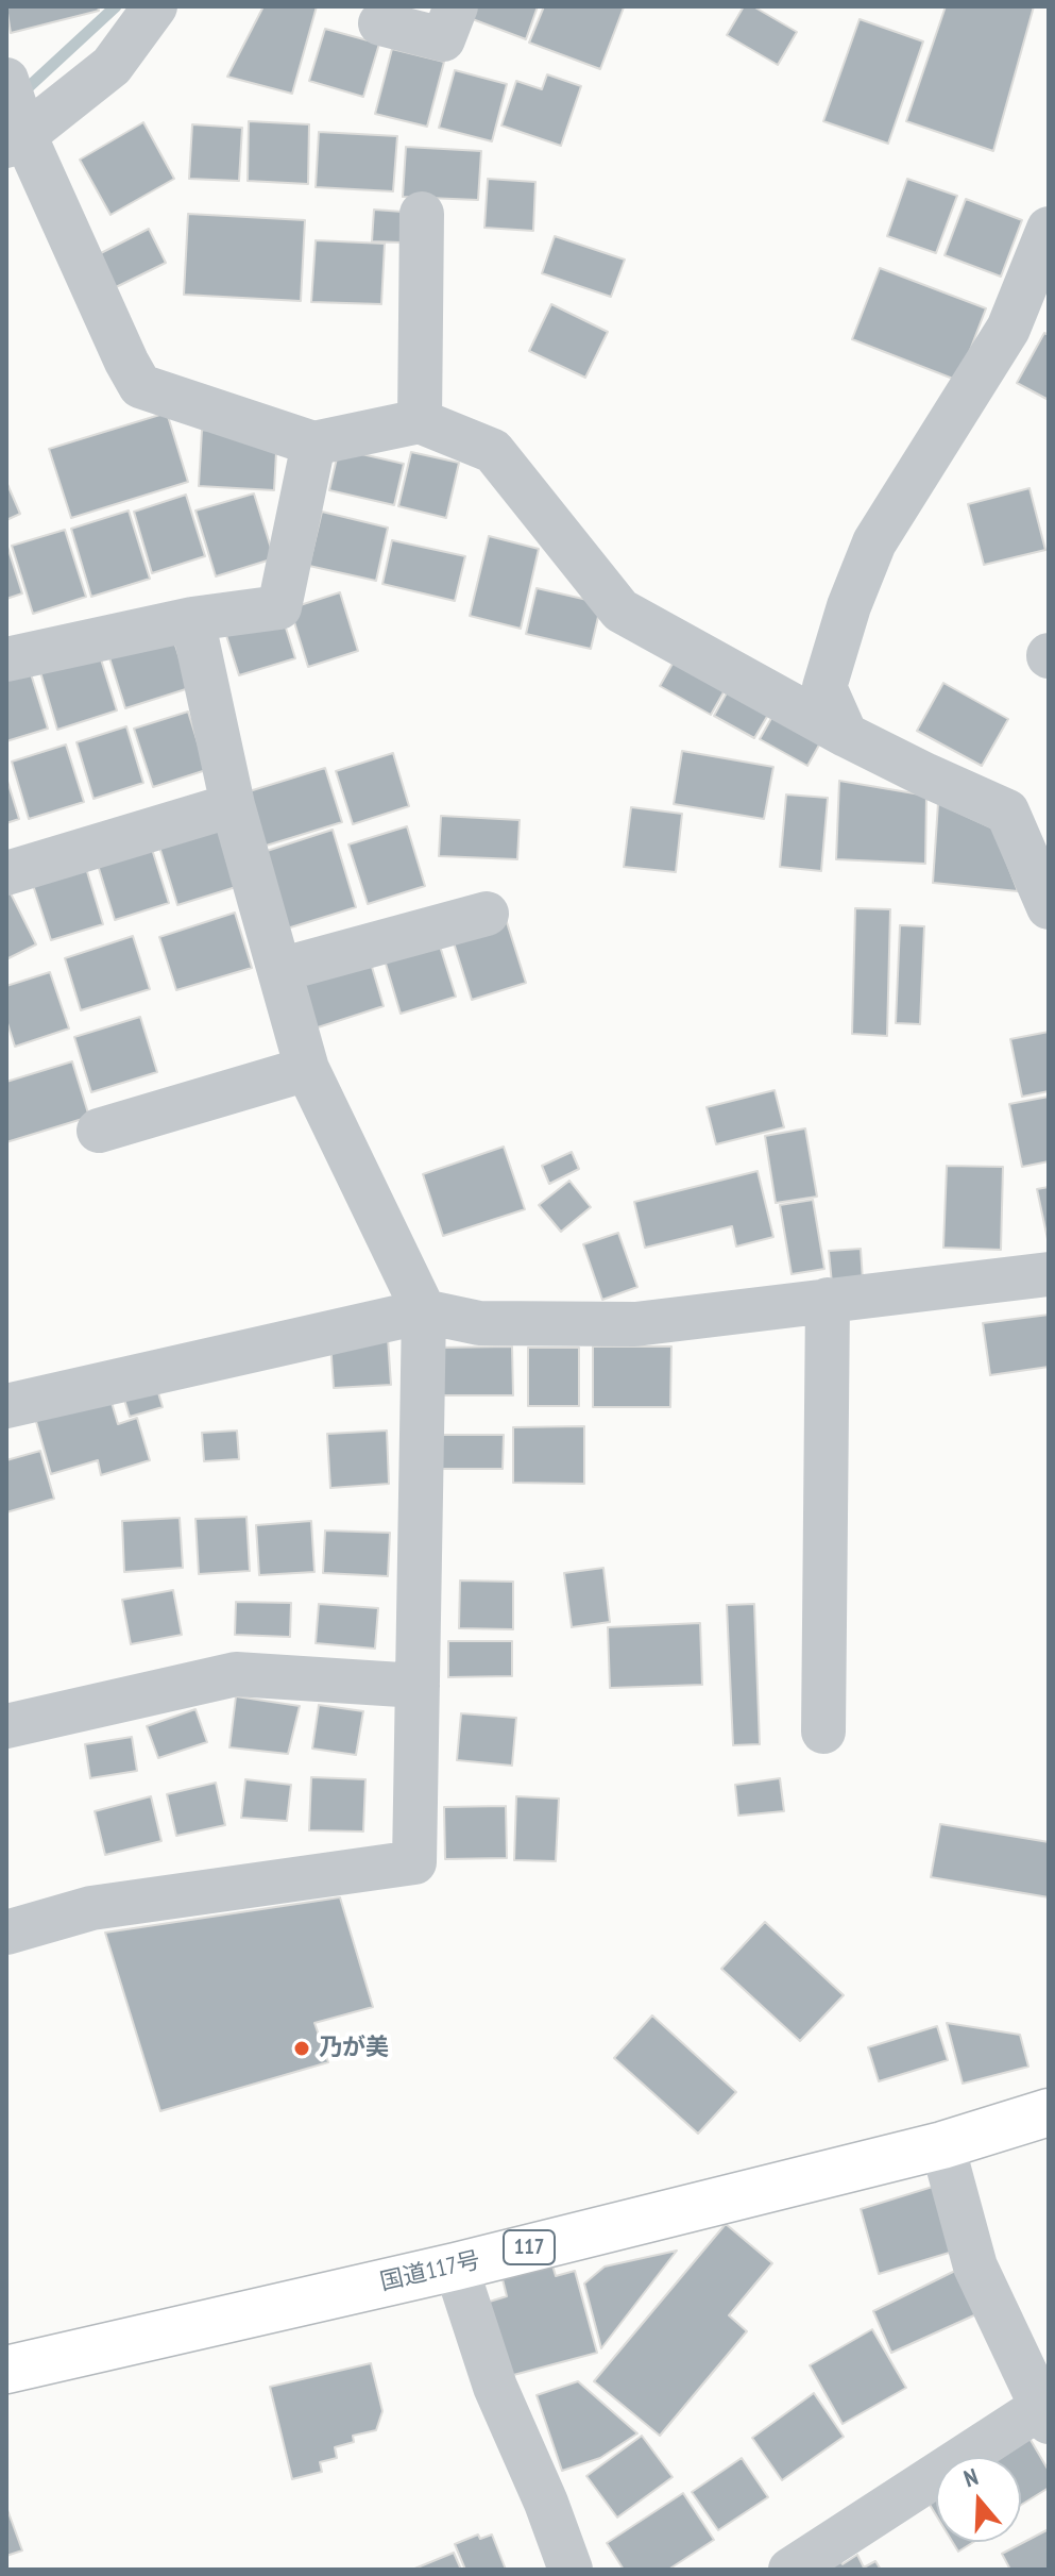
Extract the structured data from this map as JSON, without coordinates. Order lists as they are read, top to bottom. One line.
{"streets":{"highway":["117","国道117号"]},"places":["乃が美"],"north":"top"}
